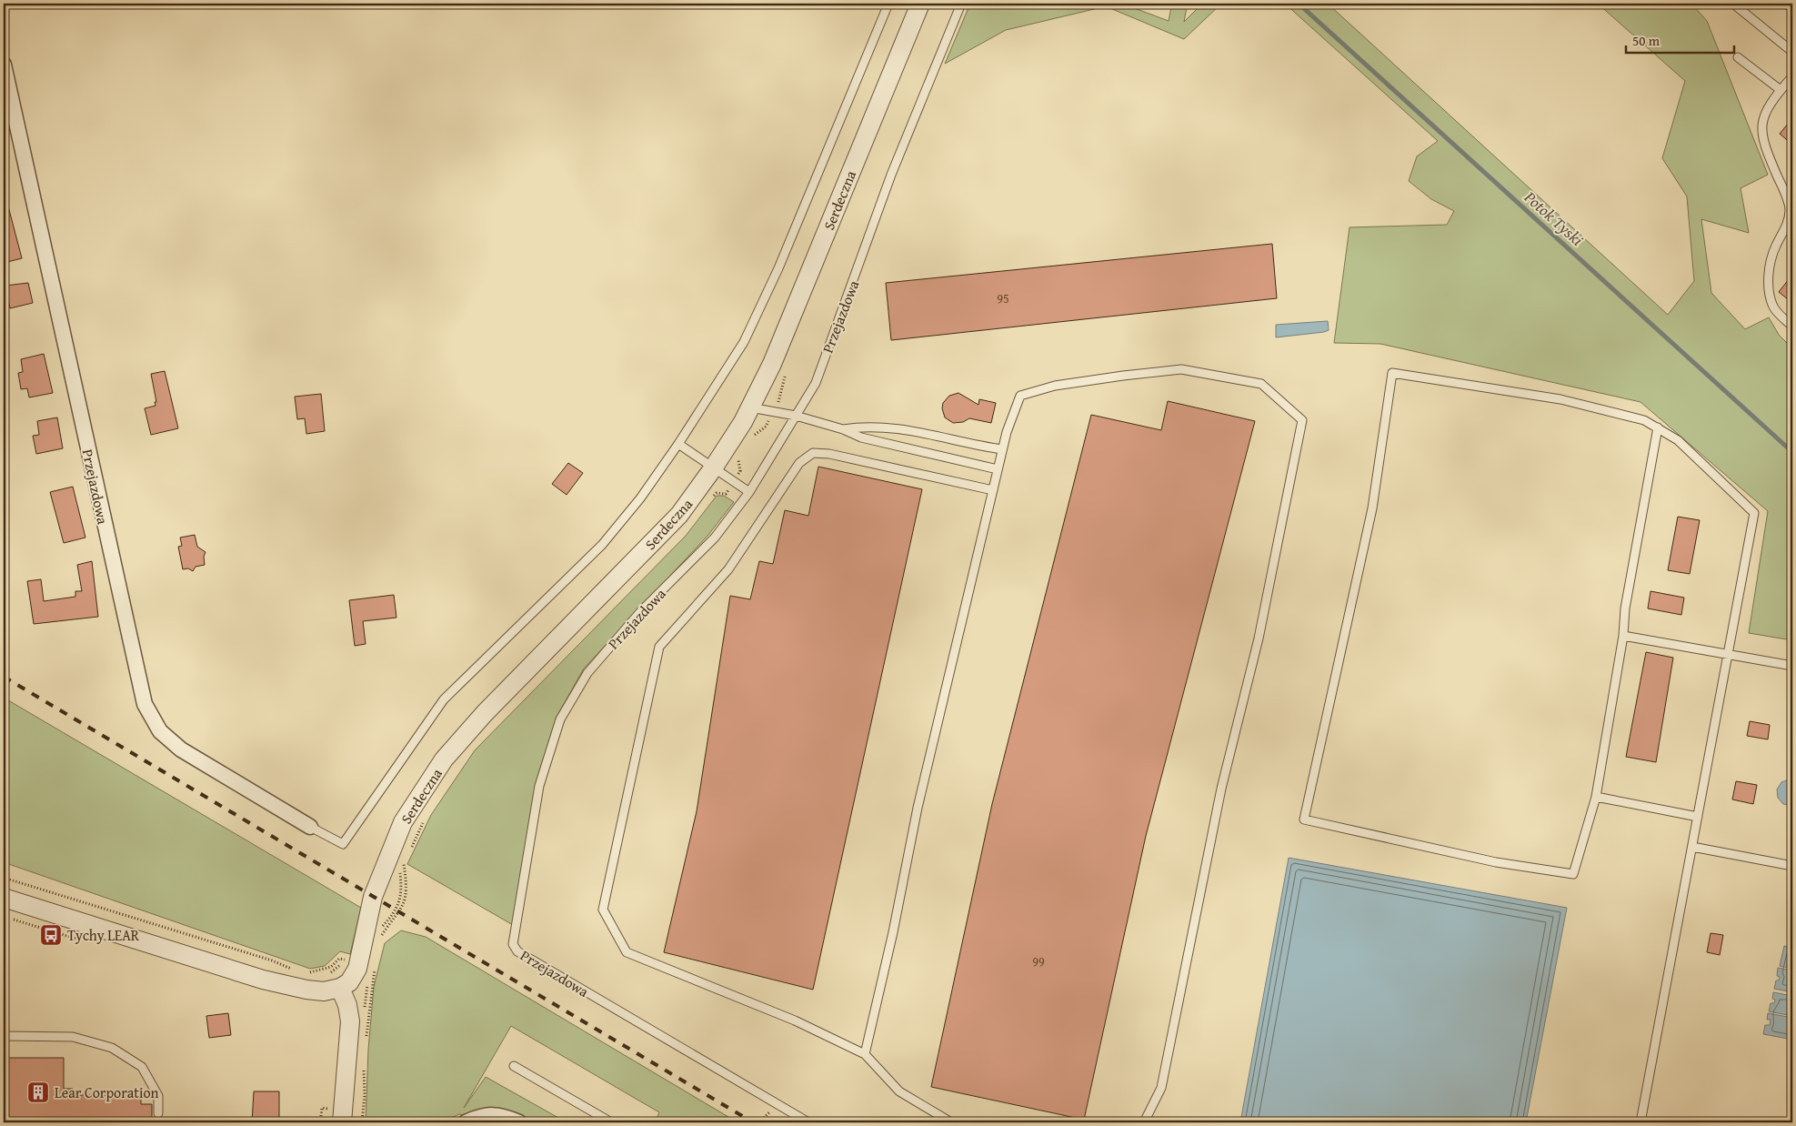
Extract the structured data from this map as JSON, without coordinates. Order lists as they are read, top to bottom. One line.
{"streets":{"street":["Serdeczna","Przejazdowa"]},"water":["Potok Tyski"],"places":{"bus stop":["Tychy LEAR"],"building":["Lear Corporation"]},"house_numbers":["95","99"],"scale_bar":"50 m"}
